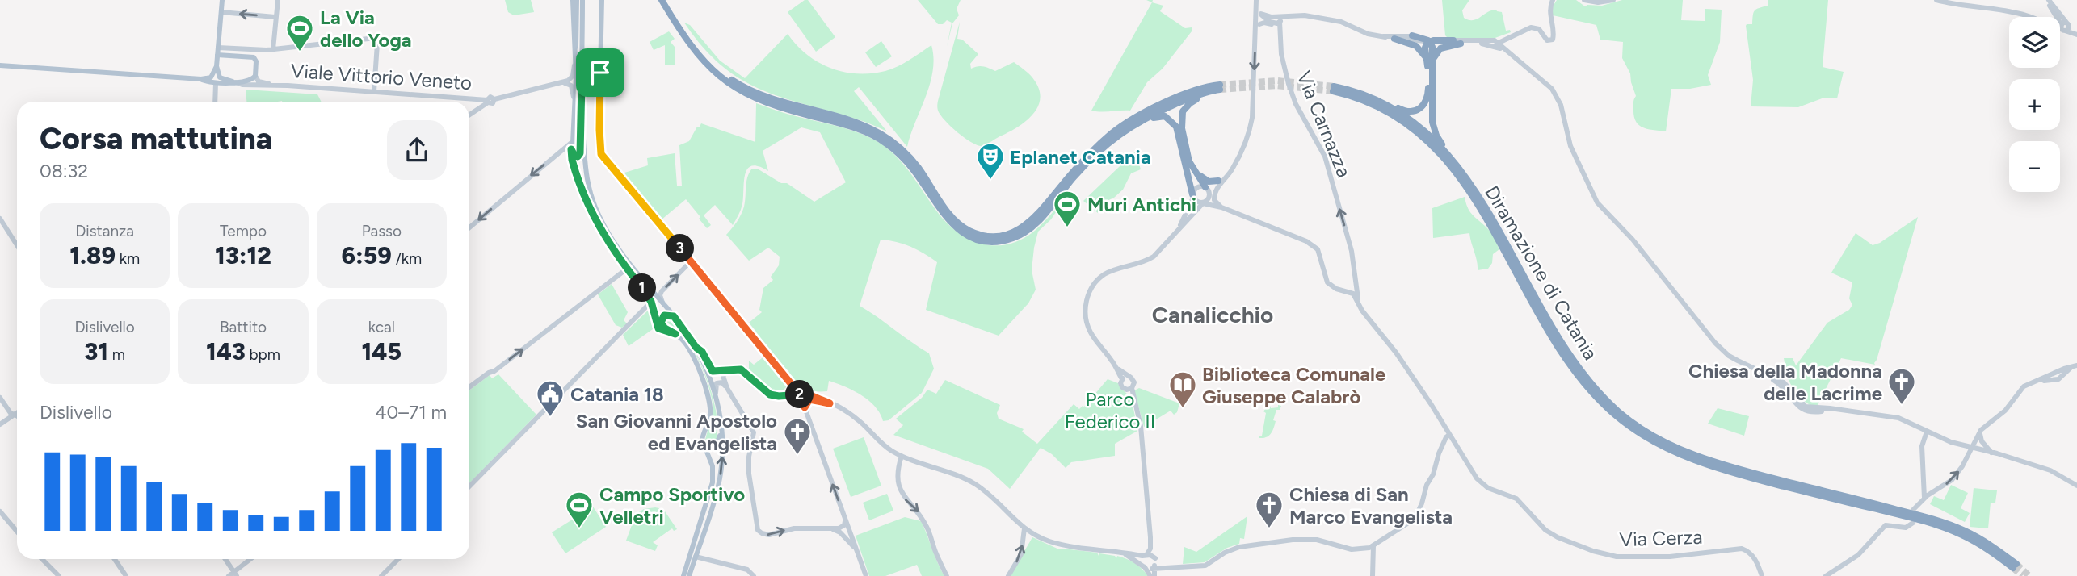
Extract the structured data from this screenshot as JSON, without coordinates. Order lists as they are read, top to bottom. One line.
{"streets":{"highway":["Diramazione di Catania"],"main road":["Viale Vittorio Veneto","Via Carnazza","Via Cerza"]},"one_way":["Via Carnazza"],"districts":["Canalicchio"],"parks":["Parco Federico II"],"places":{"sports":["La Via dello Yoga","Muri Antichi","Campo Sportivo Velletri"],"theatre":["Eplanet Catania"],"church":["Chiesa della Madonna delle Lacrime","San Giovanni Apostolo ed Evangelista","Chiesa di San Marco Evangelista"],"library":["Biblioteca Comunale Giuseppe Calabrò"],"public building":["Catania 18"]},"page":{"map_buttons":["+","−"],"heading":["Corsa mattutina","08:32"],"stats":[["Distanza","1.89 km"],["Tempo","13:12"],["Passo","6:59 /km"],["Dislivello","31 m"],["Battito","143 bpm"],["kcal","145"]],"pins":["3","1","2"],"chart":["Dislivello","40–71 m"]}}
